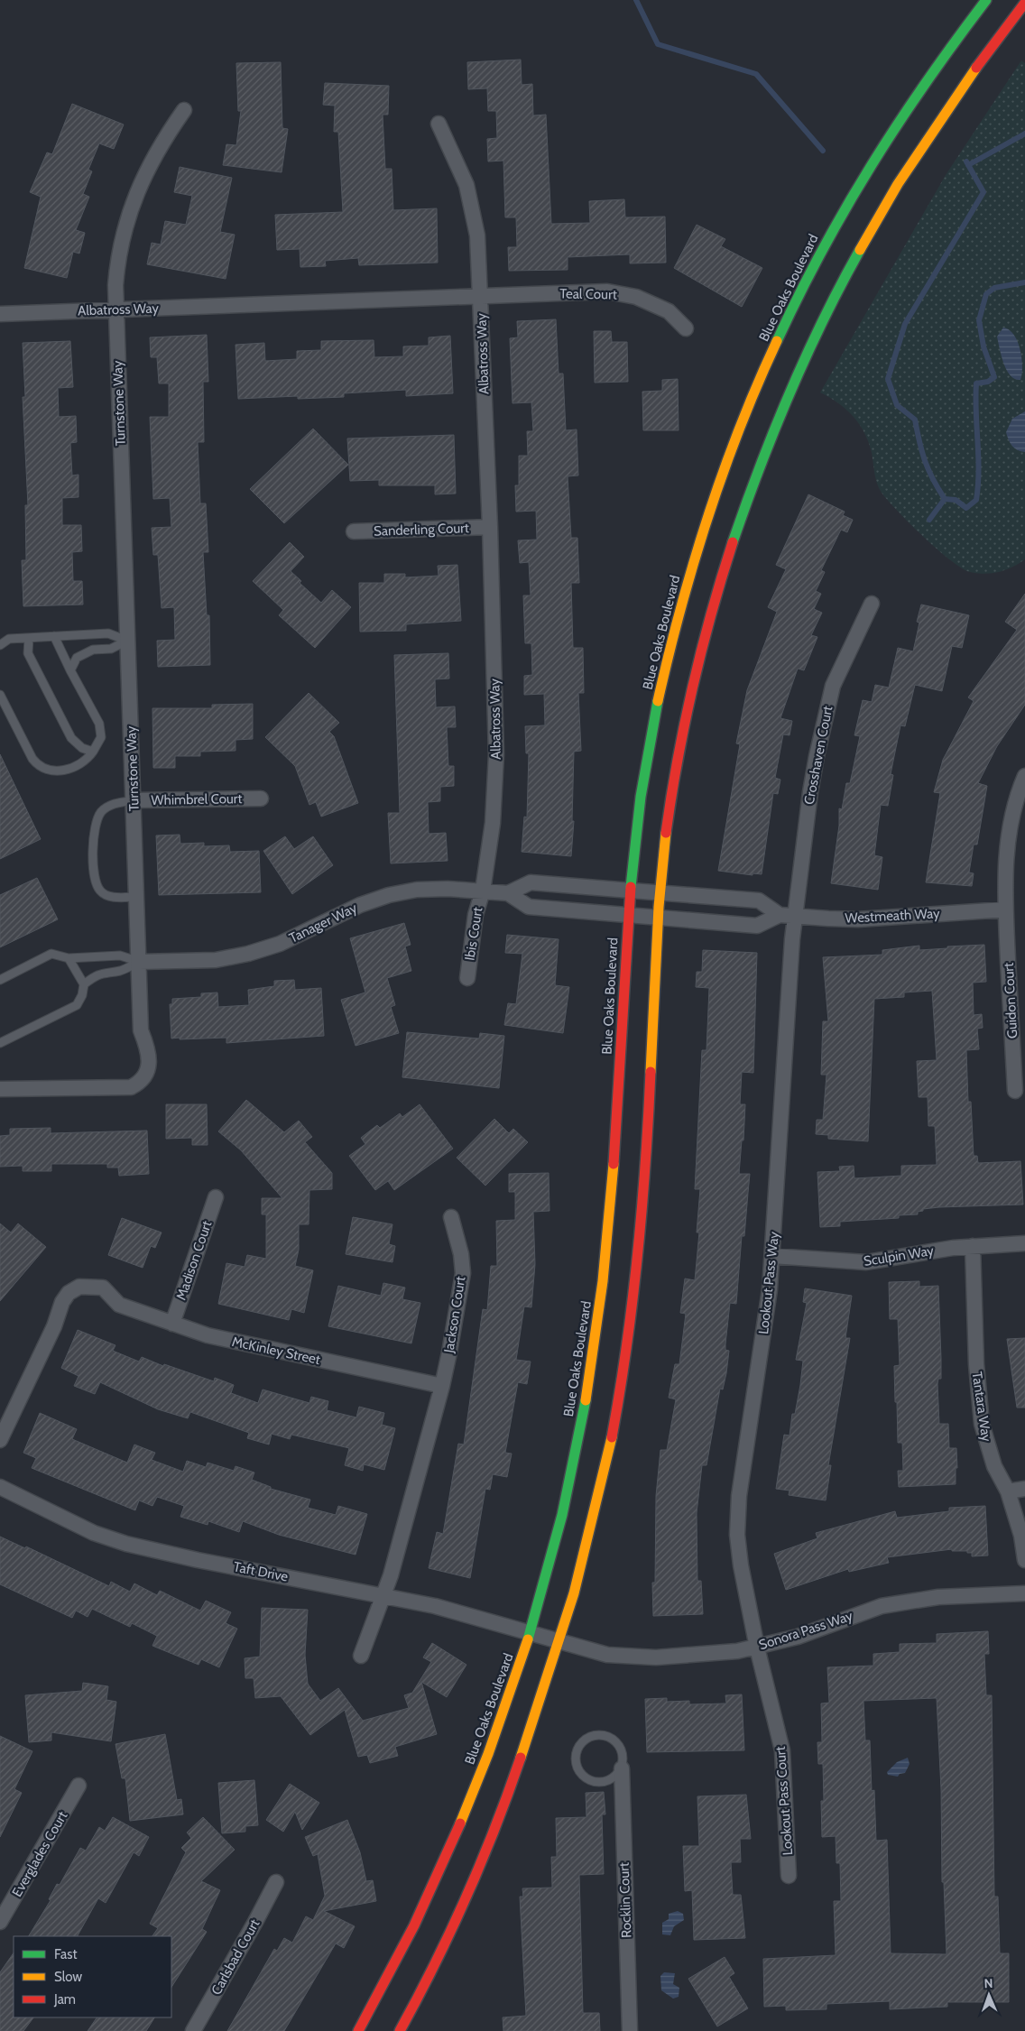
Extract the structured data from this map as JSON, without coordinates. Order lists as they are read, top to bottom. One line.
{"streets":{"main road":["Blue Oaks Boulevard"],"street":["Teal Court","Albatross Way","Turnstone Way","Sanderling Court","Crosshaven Court","Whimbrel Court","Westmeath Way","Tanager Way","Ibis Court","Guidon Court","Sculpin Way","Madison Court","Lookout Pass Way","Jackson Court","McKinley Street","Tantara Way","Taft Drive","Sonora Pass Way","Lookout Pass Court","Everglades Court","Rocklin Court","Carlsbad Court"]},"crossings":[["Blue Oaks Boulevard","Westmeath Way"],["Blue Oaks Boulevard","Tanager Way"],["Blue Oaks Boulevard","Taft Drive"],["Blue Oaks Boulevard","Sonora Pass Way"],["Teal Court","Albatross Way"],["Albatross Way","Turnstone Way"],["Albatross Way","Sanderling Court"],["Albatross Way","Tanager Way"],["Albatross Way","Ibis Court"],["Turnstone Way","Whimbrel Court"],["Turnstone Way","Tanager Way"],["Crosshaven Court","Westmeath Way"],["Crosshaven Court","Lookout Pass Way"],["Westmeath Way","Guidon Court"],["Westmeath Way","Lookout Pass Way"],["Tanager Way","Ibis Court"],["Sculpin Way","Lookout Pass Way"],["Sculpin Way","Tantara Way"],["Madison Court","McKinley Street"],["Lookout Pass Way","Sonora Pass Way"],["Lookout Pass Way","Lookout Pass Court"],["Jackson Court","McKinley Street"],["Taft Drive","Sonora Pass Way"],["Sonora Pass Way","Lookout Pass Court"]],"legend":["Fast","Slow","Jam"],"north":"top"}
